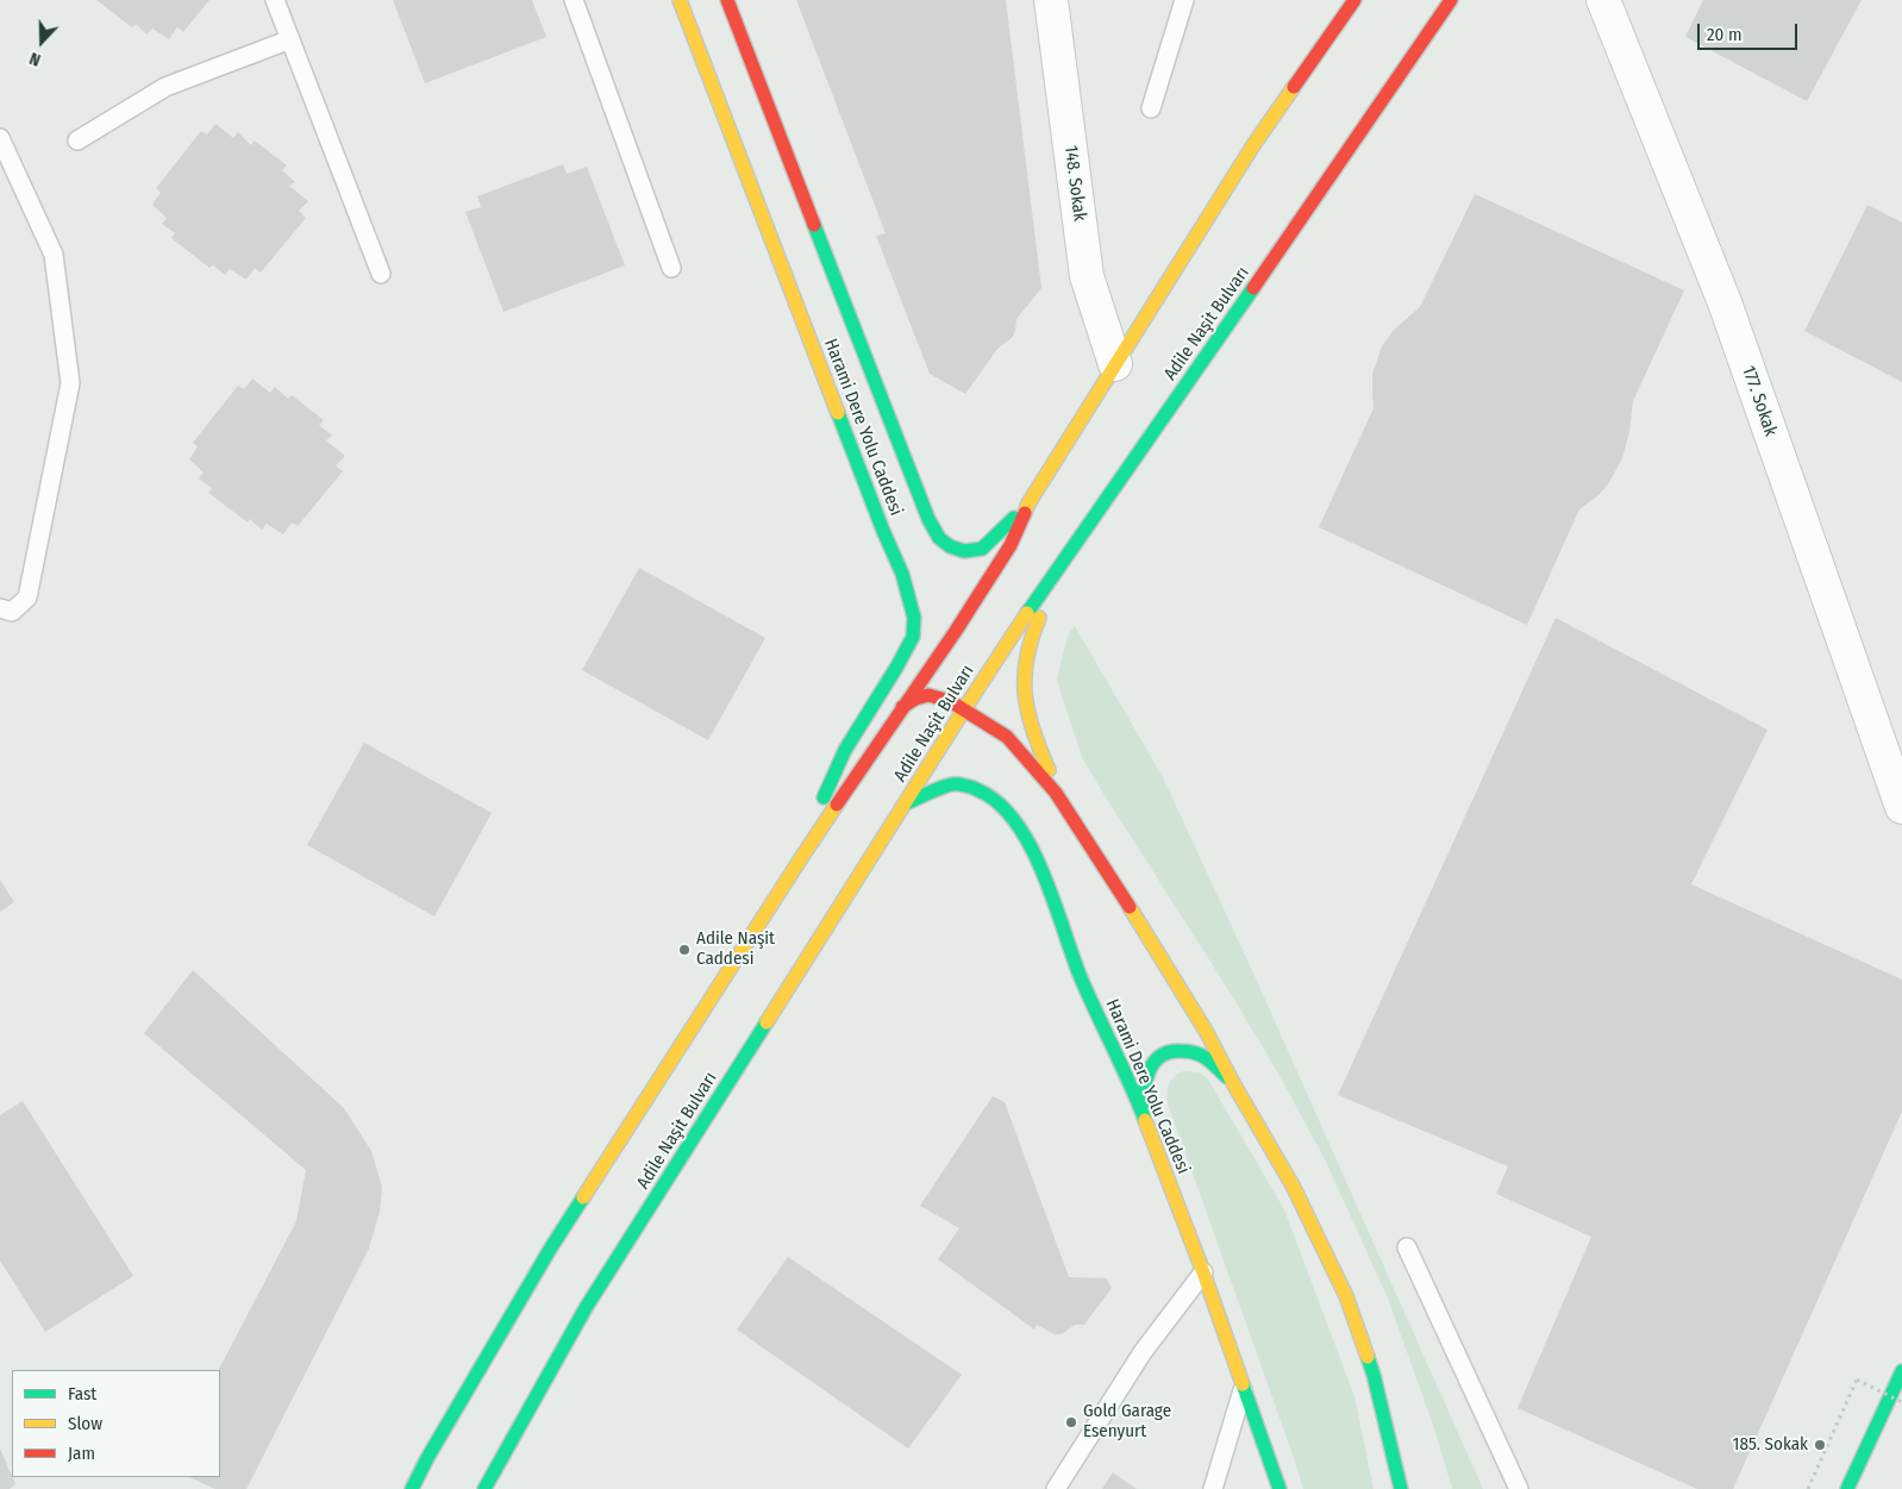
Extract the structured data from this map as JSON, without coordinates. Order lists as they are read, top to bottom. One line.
{"streets":{"main road":["Adile Naşit Bulvarı","Harami Dere Yolu Caddesi"],"street":["148. Sokak","177. Sokak"]},"crossings":[["148. Sokak","Adile Naşit Bulvarı"],["Adile Naşit Bulvarı","Harami Dere Yolu Caddesi"]],"places":["Adile Naşit Caddesi","Gold Garage Esenyurt","185. Sokak"],"legend":["Fast","Slow","Jam"],"scale_bar":"20 m","north":"bottom"}
